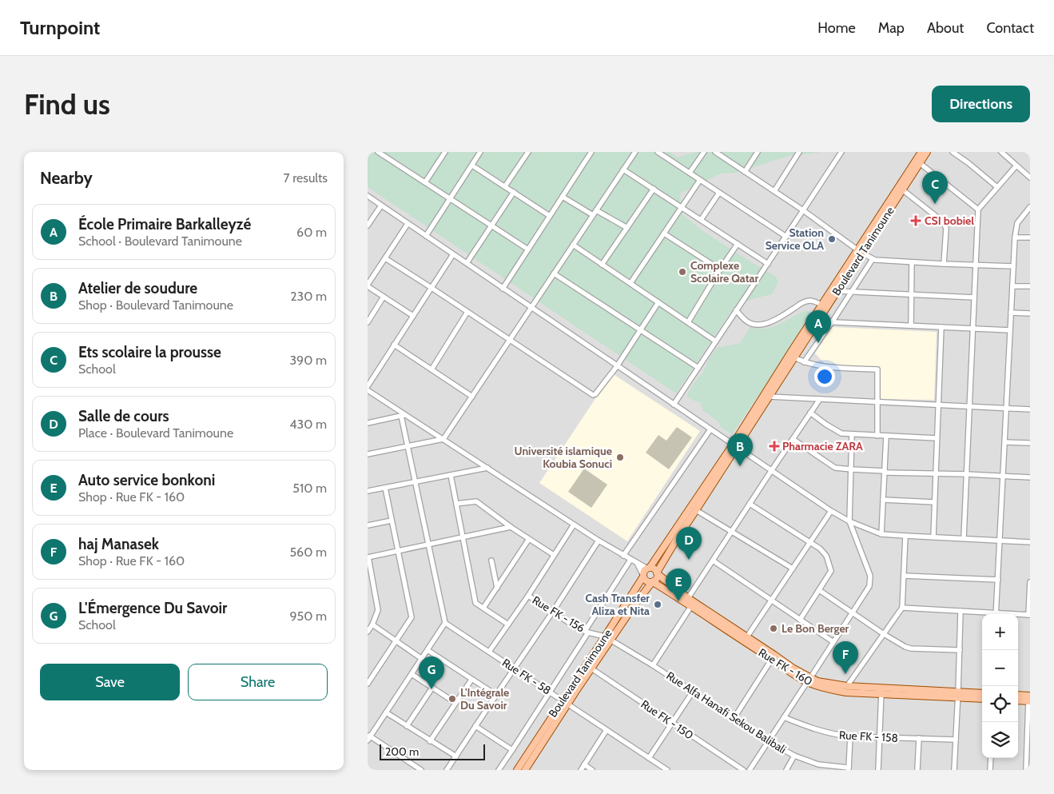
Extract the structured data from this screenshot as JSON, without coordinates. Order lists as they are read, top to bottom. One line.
{"streets":{"main road":["Boulevard Tanimoune","Rue FK - 160"],"street":["Rue FK - 156","Rue FK - 58","Rue Alfa Hanafi Sekou Balibali","Rue FK - 150","Rue FK - 158"]},"crossings":[["Boulevard Tanimoune","Rue FK - 156"],["Boulevard Tanimoune","Rue FK - 160"],["Boulevard Tanimoune","Rue FK - 58"],["Boulevard Tanimoune","Rue Alfa Hanafi Sekou Balibali"],["Boulevard Tanimoune","Rue FK - 150"],["Rue FK - 156","Rue Alfa Hanafi Sekou Balibali"]],"places":{"health":["CSI bobiel","Pharmacie ZARA"],"other":["Station Service OLA","Complexe Scolaire Qatar","Université islamique Koubia Sonuci","Cash Transfer Aliza et Nita","Le Bon Berger","L'Intégrale Du Savoir"]},"scale_bar":"200 m","page":{"header":"Turnpoint","nav":["Home","Map","About","Contact"],"buttons":["Directions",["Save","Share"]],"title":"Find us","heading":["Nearby","7 results"],"pins":["C","A","B","D","E","F","G"],"list":[{"mark":"A","name":"École Primaire Barkalleyzé","note":"School · Boulevard Tanimoune","value":"60 m"},{"mark":"B","name":"Atelier de soudure","note":"Shop · Boulevard Tanimoune","value":"230 m"},{"mark":"C","name":"Ets scolaire la prousse","note":"School","value":"390 m"},{"mark":"D","name":"Salle de cours","note":"Place · Boulevard Tanimoune","value":"430 m"},{"mark":"E","name":"Auto service bonkoni","note":"Shop · Rue FK - 160","value":"510 m"},{"mark":"F","name":"haj Manasek","note":"Shop · Rue FK - 160","value":"560 m"},{"mark":"G","name":"L'Émergence Du Savoir","note":"School","value":"950 m"}],"map_buttons":["+","−"],"scale":"200 m"}}
